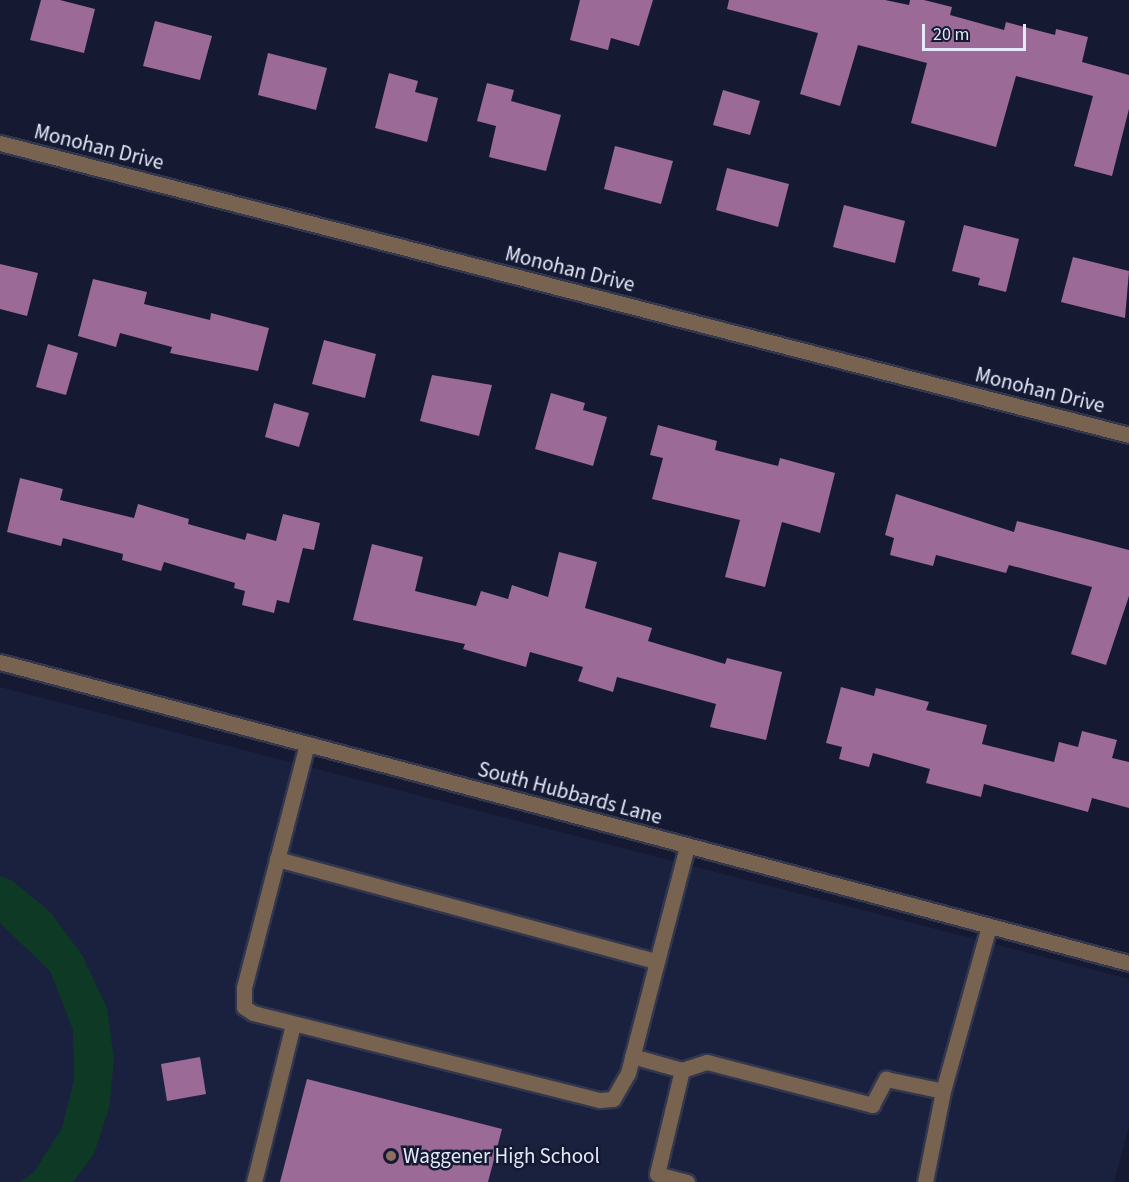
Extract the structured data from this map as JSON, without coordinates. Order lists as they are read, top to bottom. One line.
{"streets":{"street":["Monohan Drive","South Hubbards Lane"]},"places":["Waggener High School"],"scale_bar":"20 m"}
